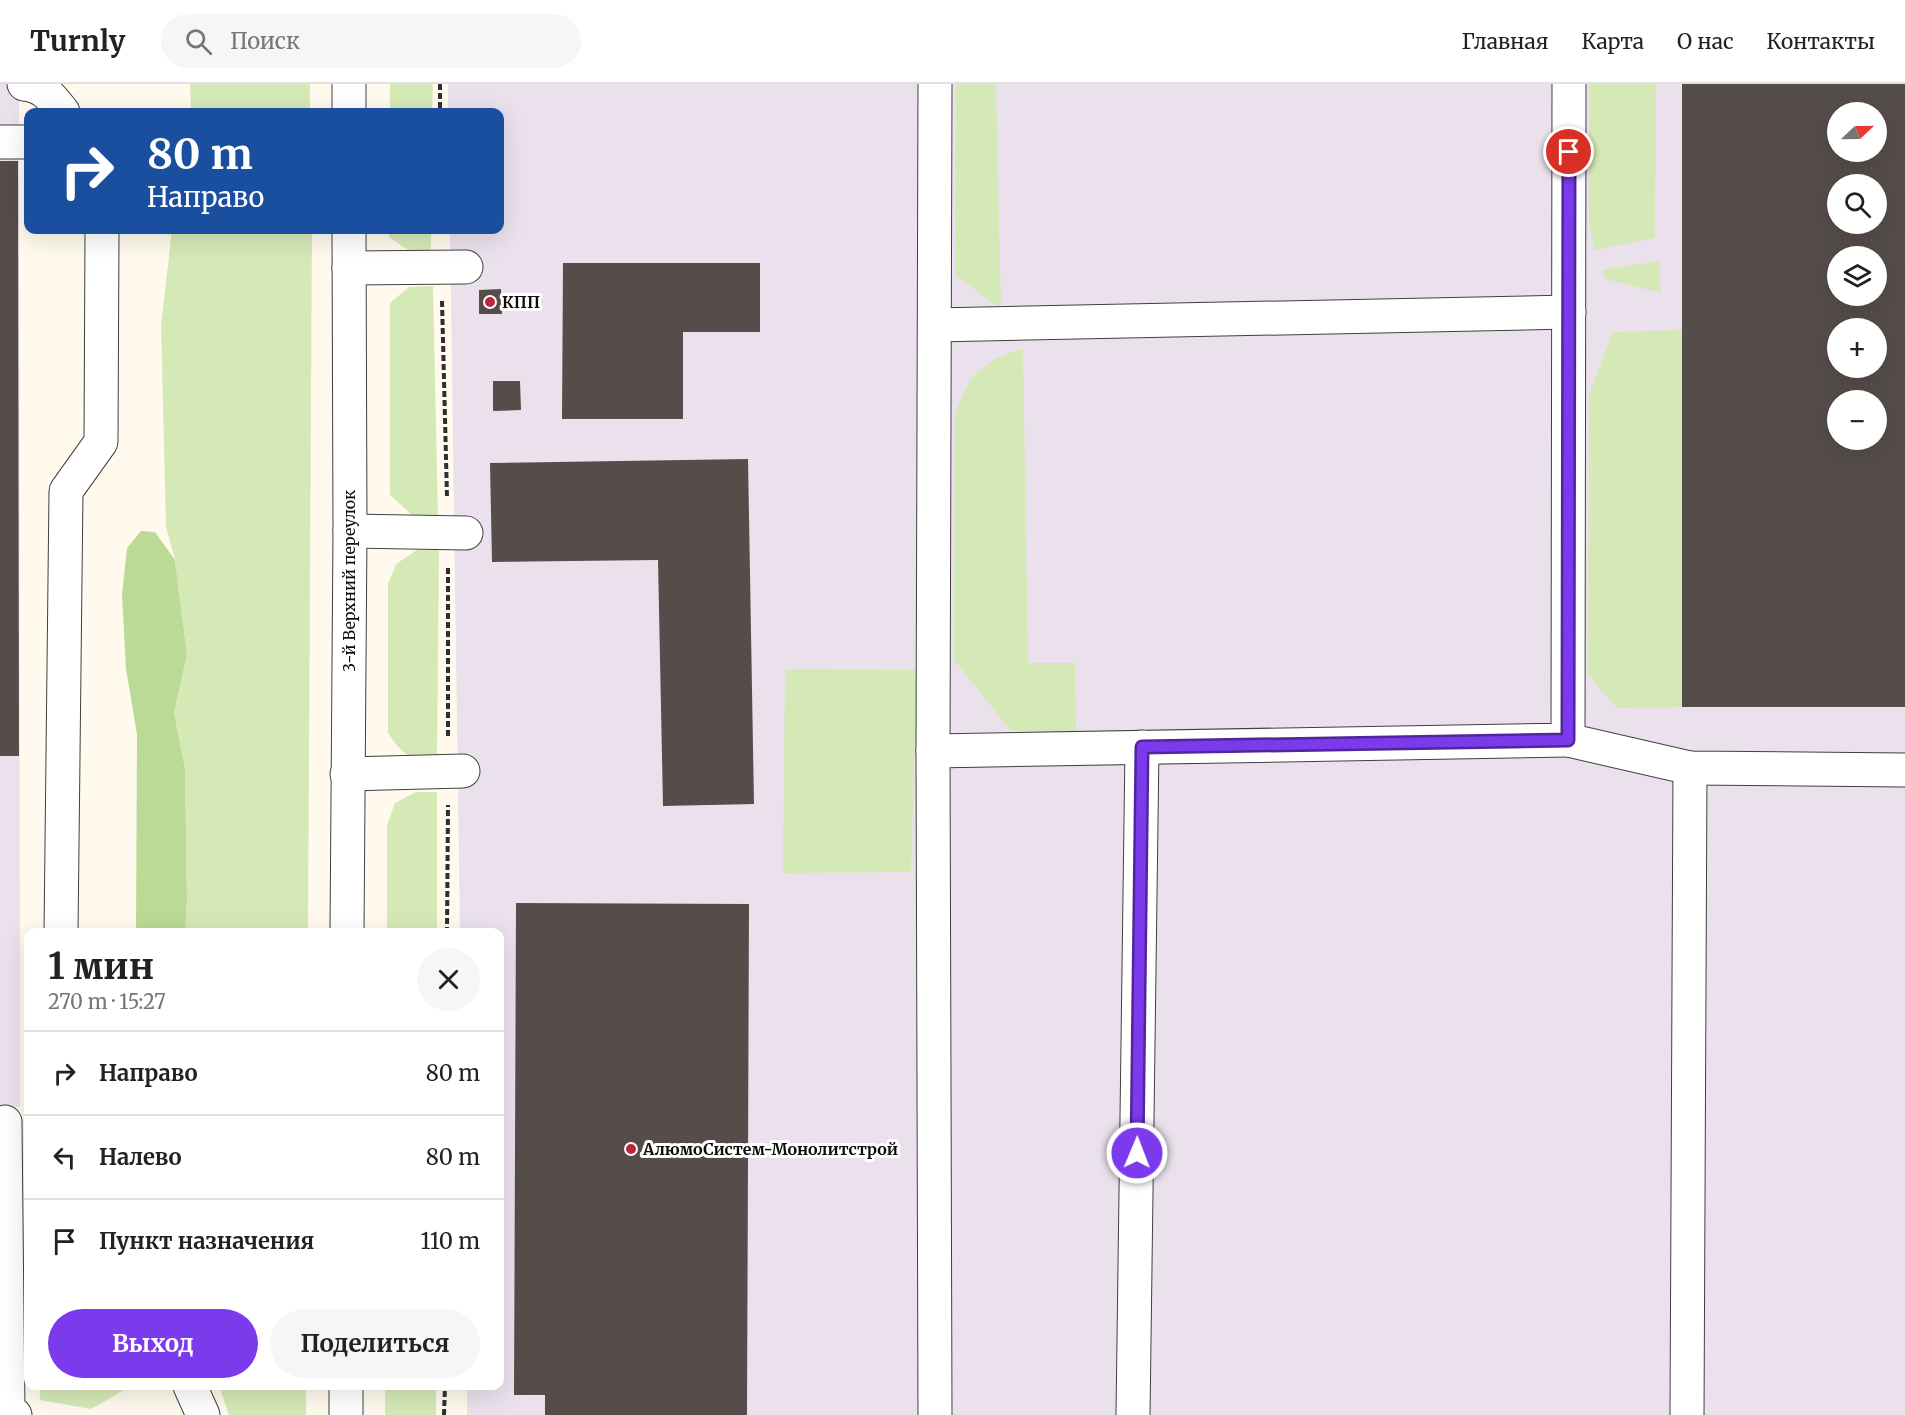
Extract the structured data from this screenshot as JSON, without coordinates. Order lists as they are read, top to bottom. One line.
{"streets":{"street":["3-й Верхний переулок"]},"places":["КПП","АлюмоСистем-Монолитстрой"],"north":"right","page":{"header":"Turnly","search":"Поиск","nav":["Главная","Карта","О нас","Контакты"],"map_buttons":["+","−"],"turn":["80 m","Направо"],"heading":["1 мин","270 m · 15:27"],"list":[{"name":"Направо","value":"80 m"},{"name":"Налево","value":"80 m"},{"name":"Пункт назначения","value":"110 m"}],"buttons":["Выход","Поделиться"]}}
